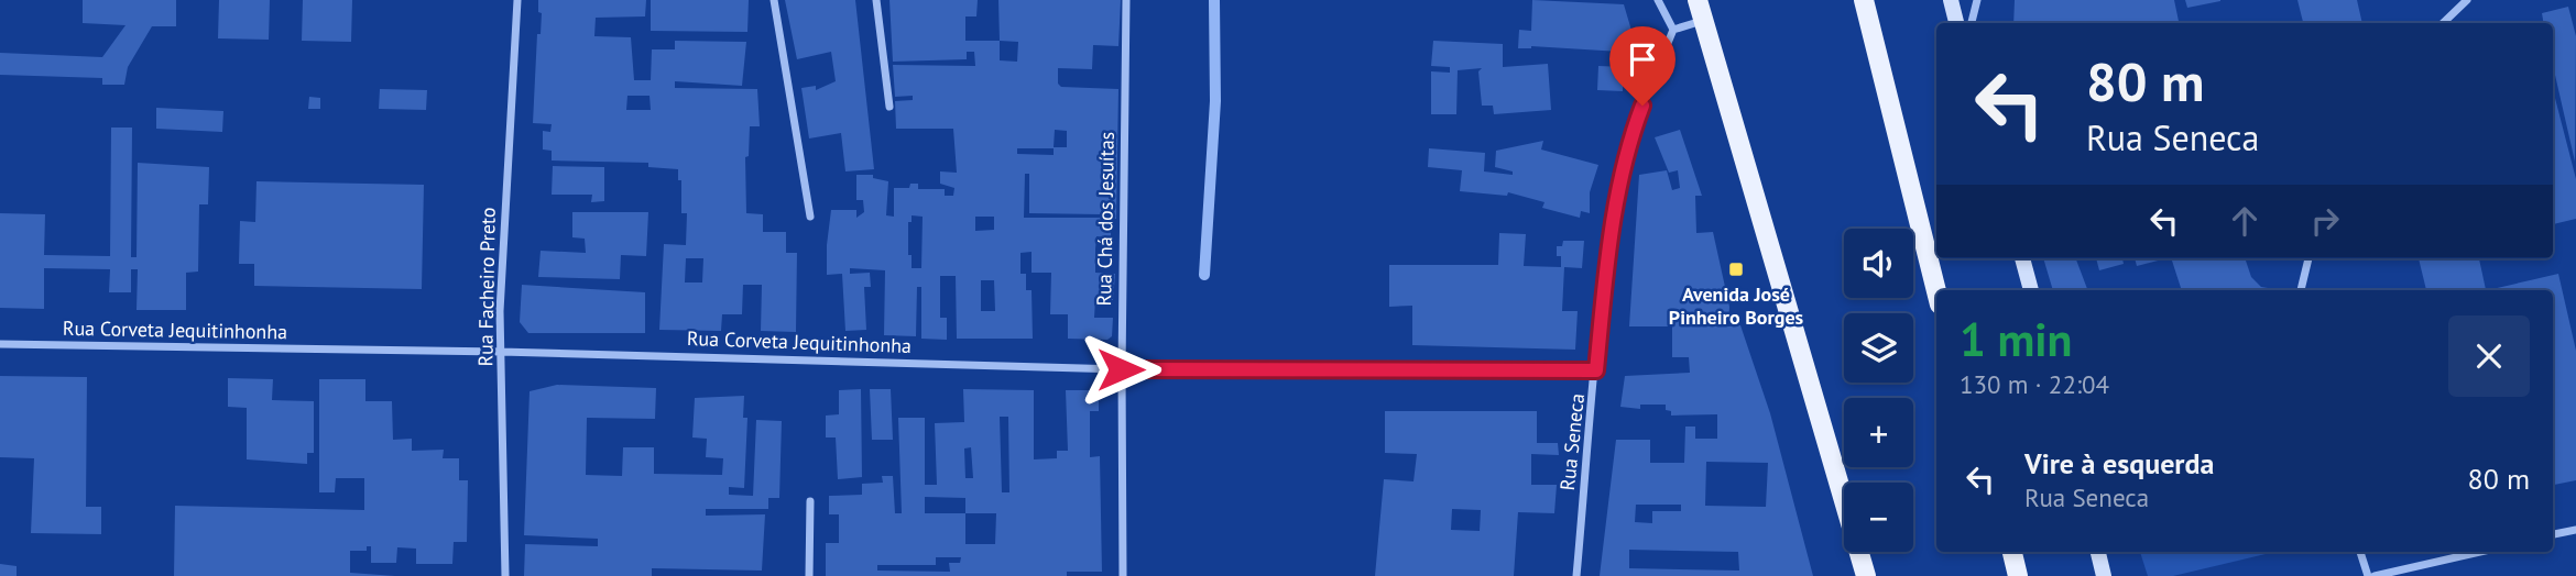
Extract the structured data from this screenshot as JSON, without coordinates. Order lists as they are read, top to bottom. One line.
{"streets":{"street":["Rua Chá dos Jesuítas","Rua Facheiro Preto","Rua Corveta Jequitinhonha","Rua Seneca"]},"crossings":[["Rua Chá dos Jesuítas","Rua Corveta Jequitinhonha"],["Rua Facheiro Preto","Rua Corveta Jequitinhonha"],["Rua Corveta Jequitinhonha","Rua Seneca"]],"places":{"transit":["Avenida José Pinheiro Borges"]},"page":{"turn":["80 m","Rua Seneca"],"map_buttons":["+","−"],"heading":["1 min","130 m · 22:04"],"list":[{"name":"Vire à esquerda","note":"Rua Seneca","value":"80 m"}]}}
